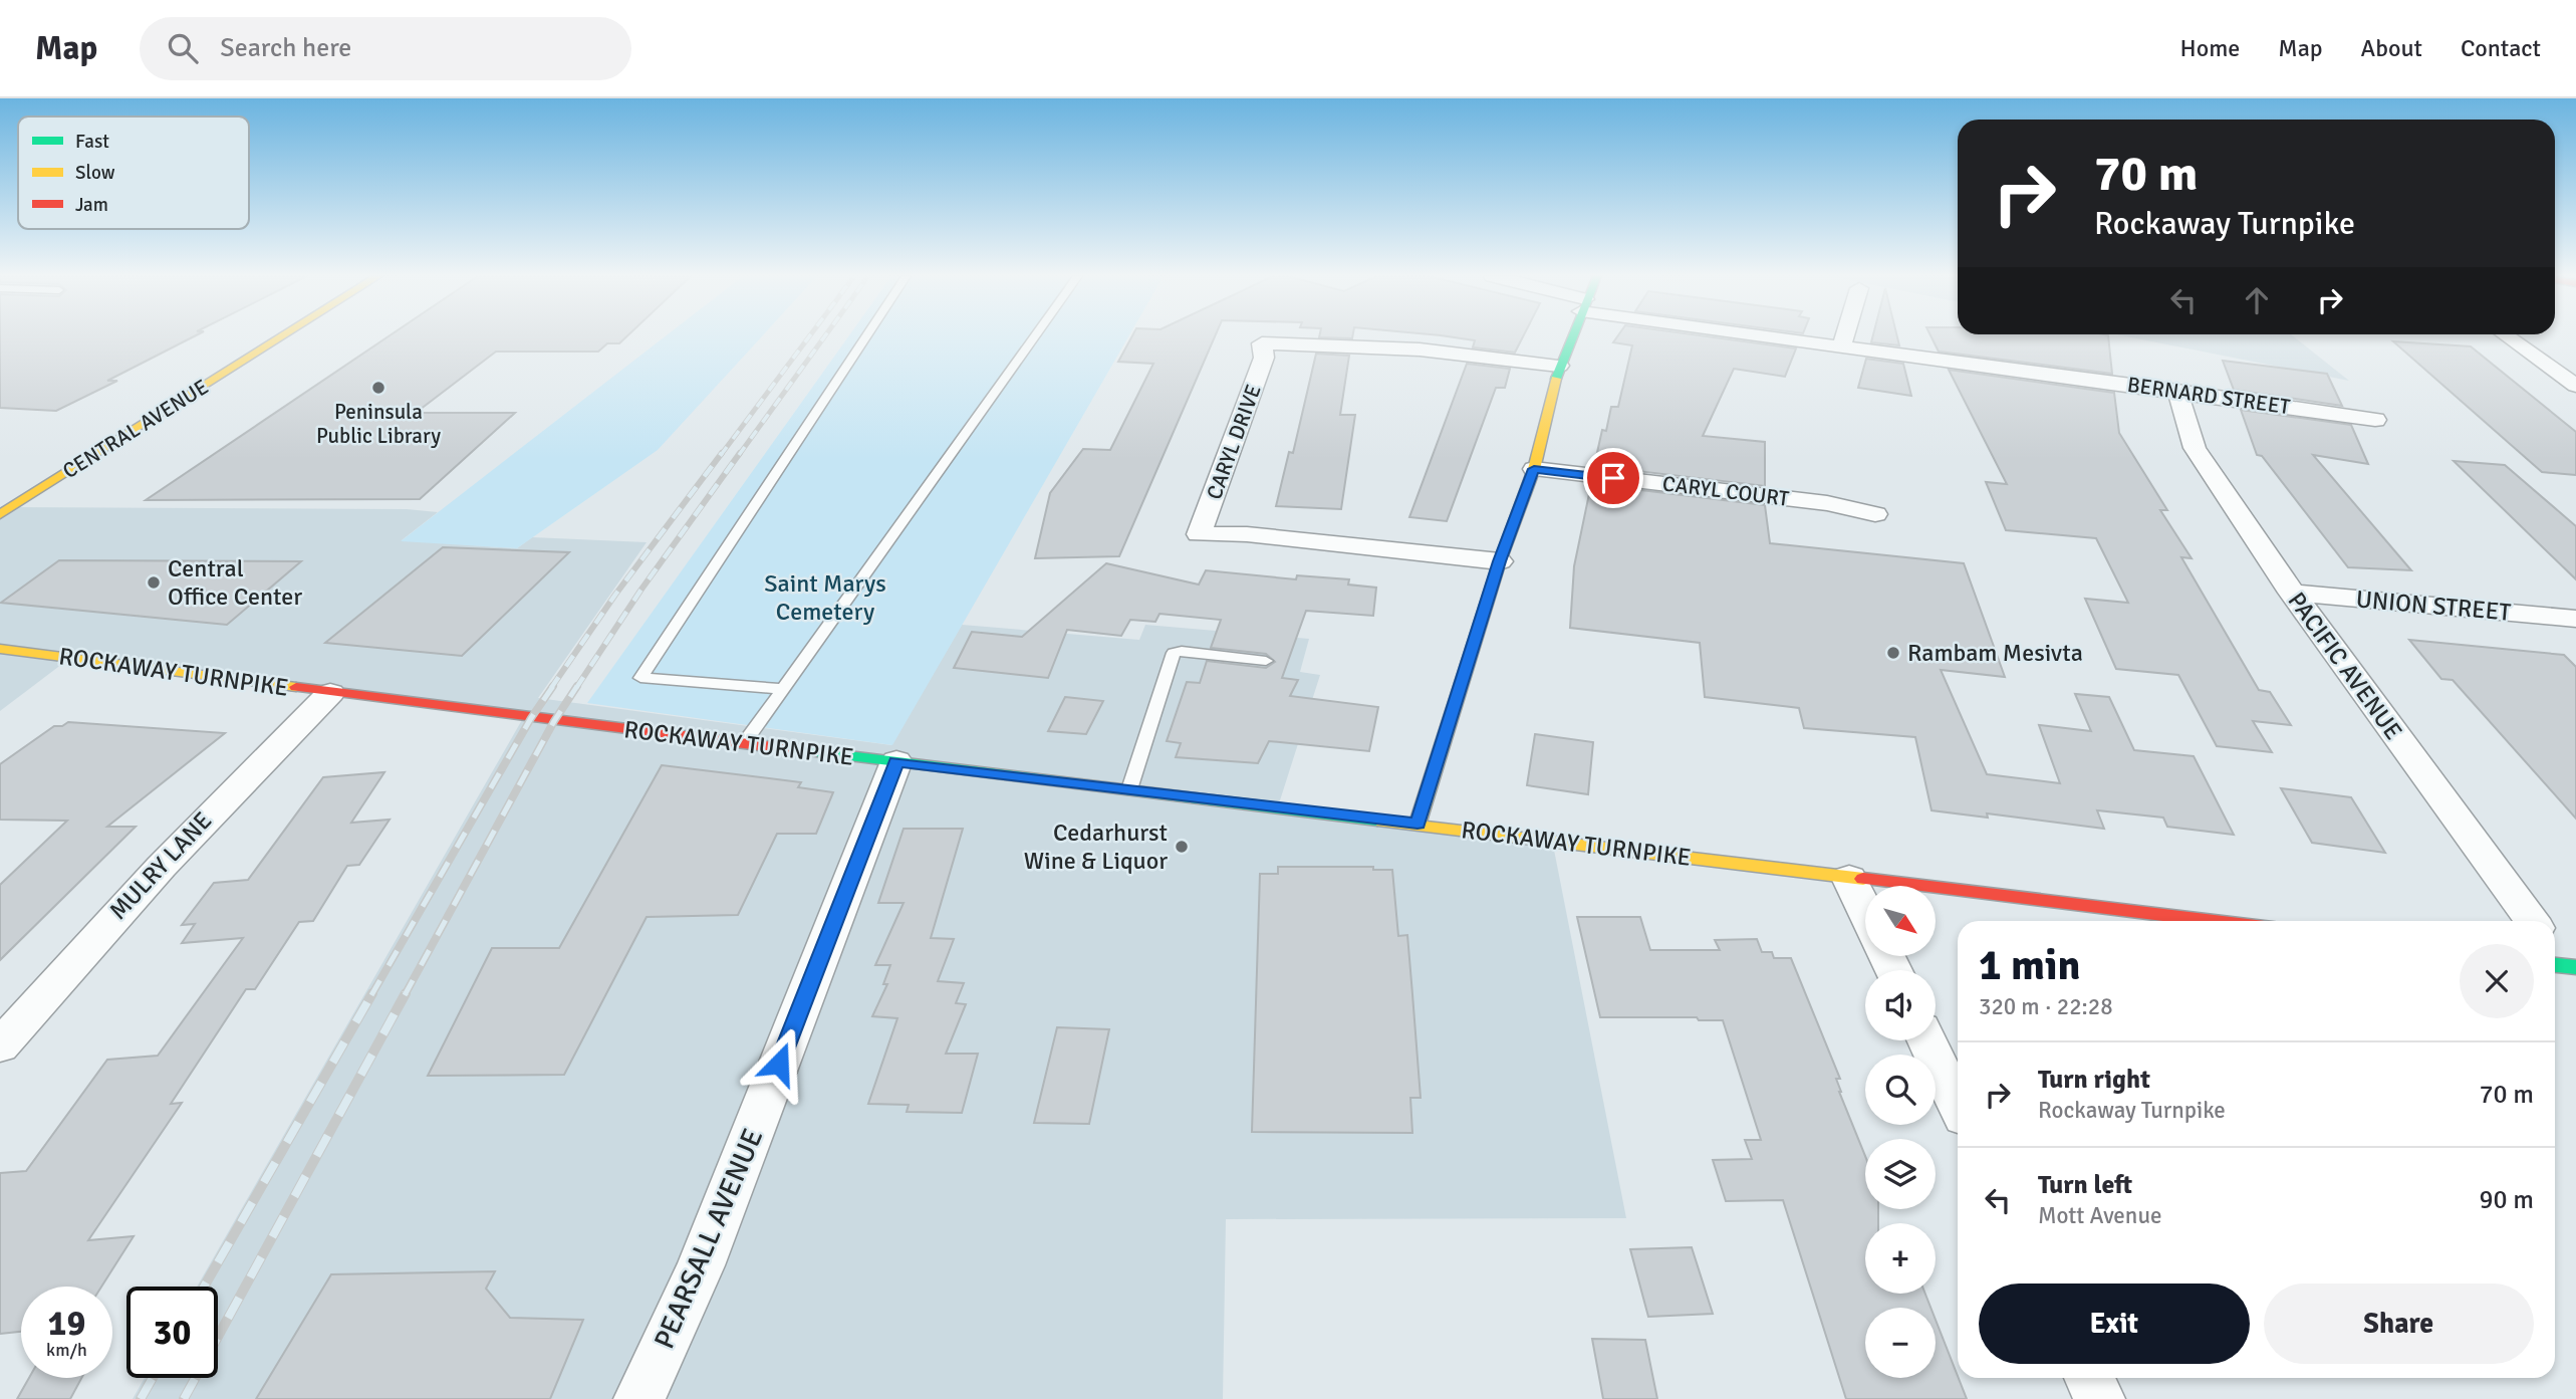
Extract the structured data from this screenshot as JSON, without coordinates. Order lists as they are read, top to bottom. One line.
{"streets":{"street":["BERNARD STREET","CENTRAL AVENUE","CARYL DRIVE","CARYL COURT","UNION STREET","PACIFIC AVENUE","ROCKAWAY TURNPIKE","MULRY LANE","PEARSALL AVENUE"]},"crossings":[["BERNARD STREET","PACIFIC AVENUE"],["UNION STREET","PACIFIC AVENUE"],["ROCKAWAY TURNPIKE","MULRY LANE"],["ROCKAWAY TURNPIKE","PEARSALL AVENUE"]],"parks":["Saint Marys Cemetery"],"places":["Peninsula Public Library","Central Office Center","Rambam Mesivta","Cedarhurst Wine & Liquor"],"legend":["Fast","Slow","Jam"],"north":"bottom right","page":{"header":"Map","search":"Search here","nav":["Home","Map","About","Contact"],"turn":["70 m","Rockaway Turnpike"],"map_buttons":["+","−"],"heading":["1 min","320 m · 22:28"],"list":[{"name":"Turn right","note":"Rockaway Turnpike","value":"70 m"},{"name":"Turn left","note":"Mott Avenue","value":"90 m"}],"buttons":["Exit","Share"],"speed":"19 km/h","limit":"30"}}
